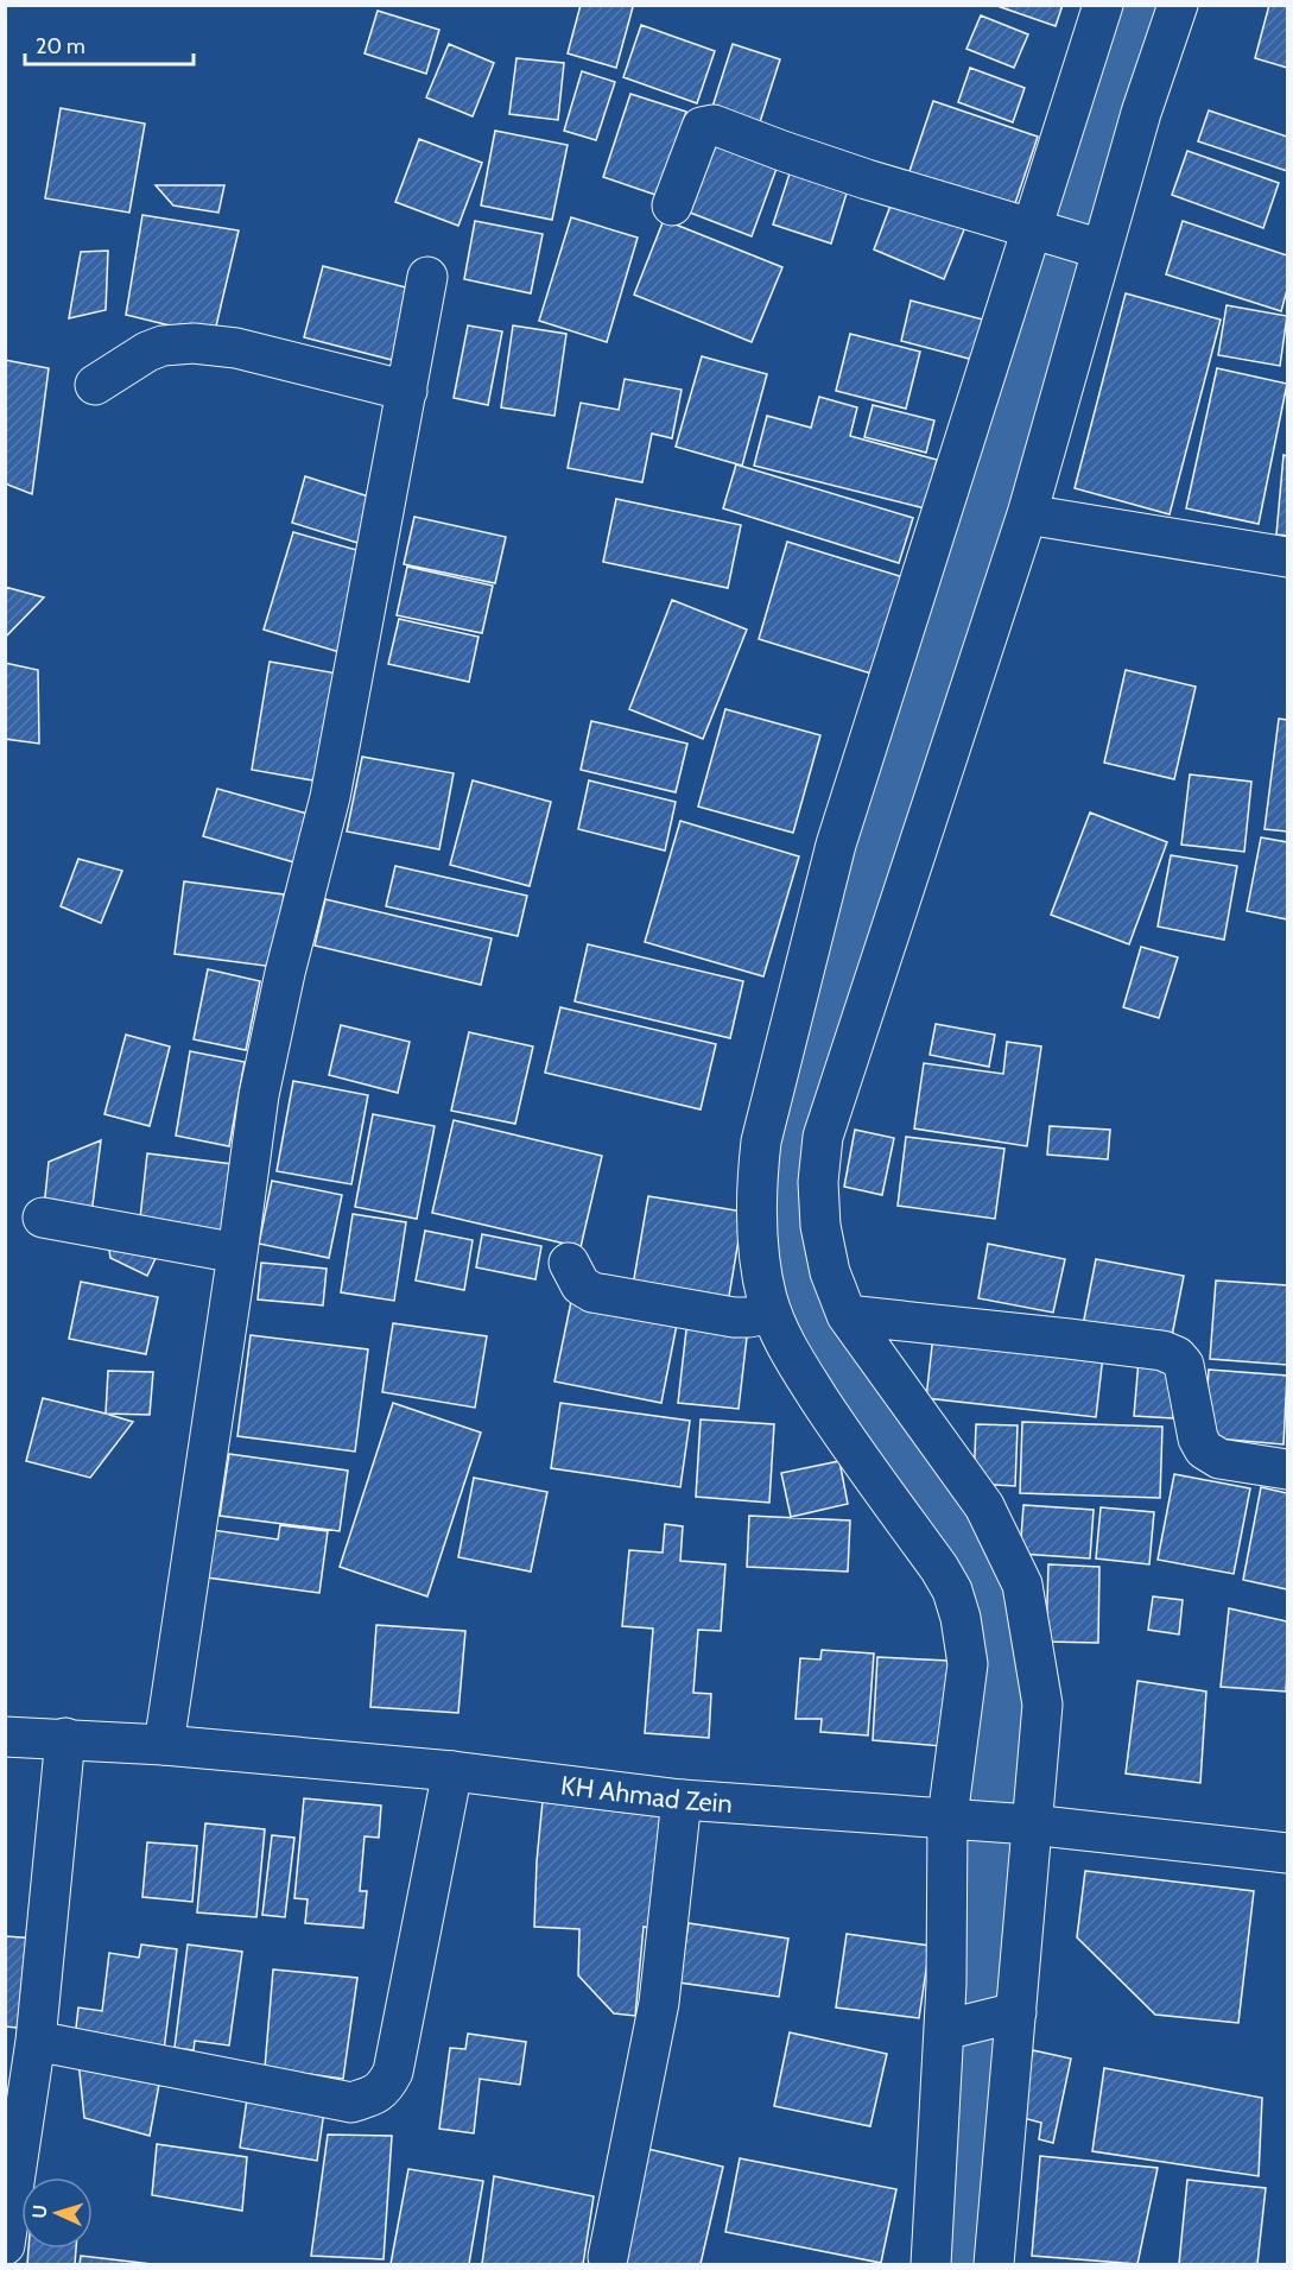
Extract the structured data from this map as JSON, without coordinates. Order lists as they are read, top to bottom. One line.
{"streets":{"street":["KH Ahmad Zein"]},"scale_bar":"20 m","north":"left"}
